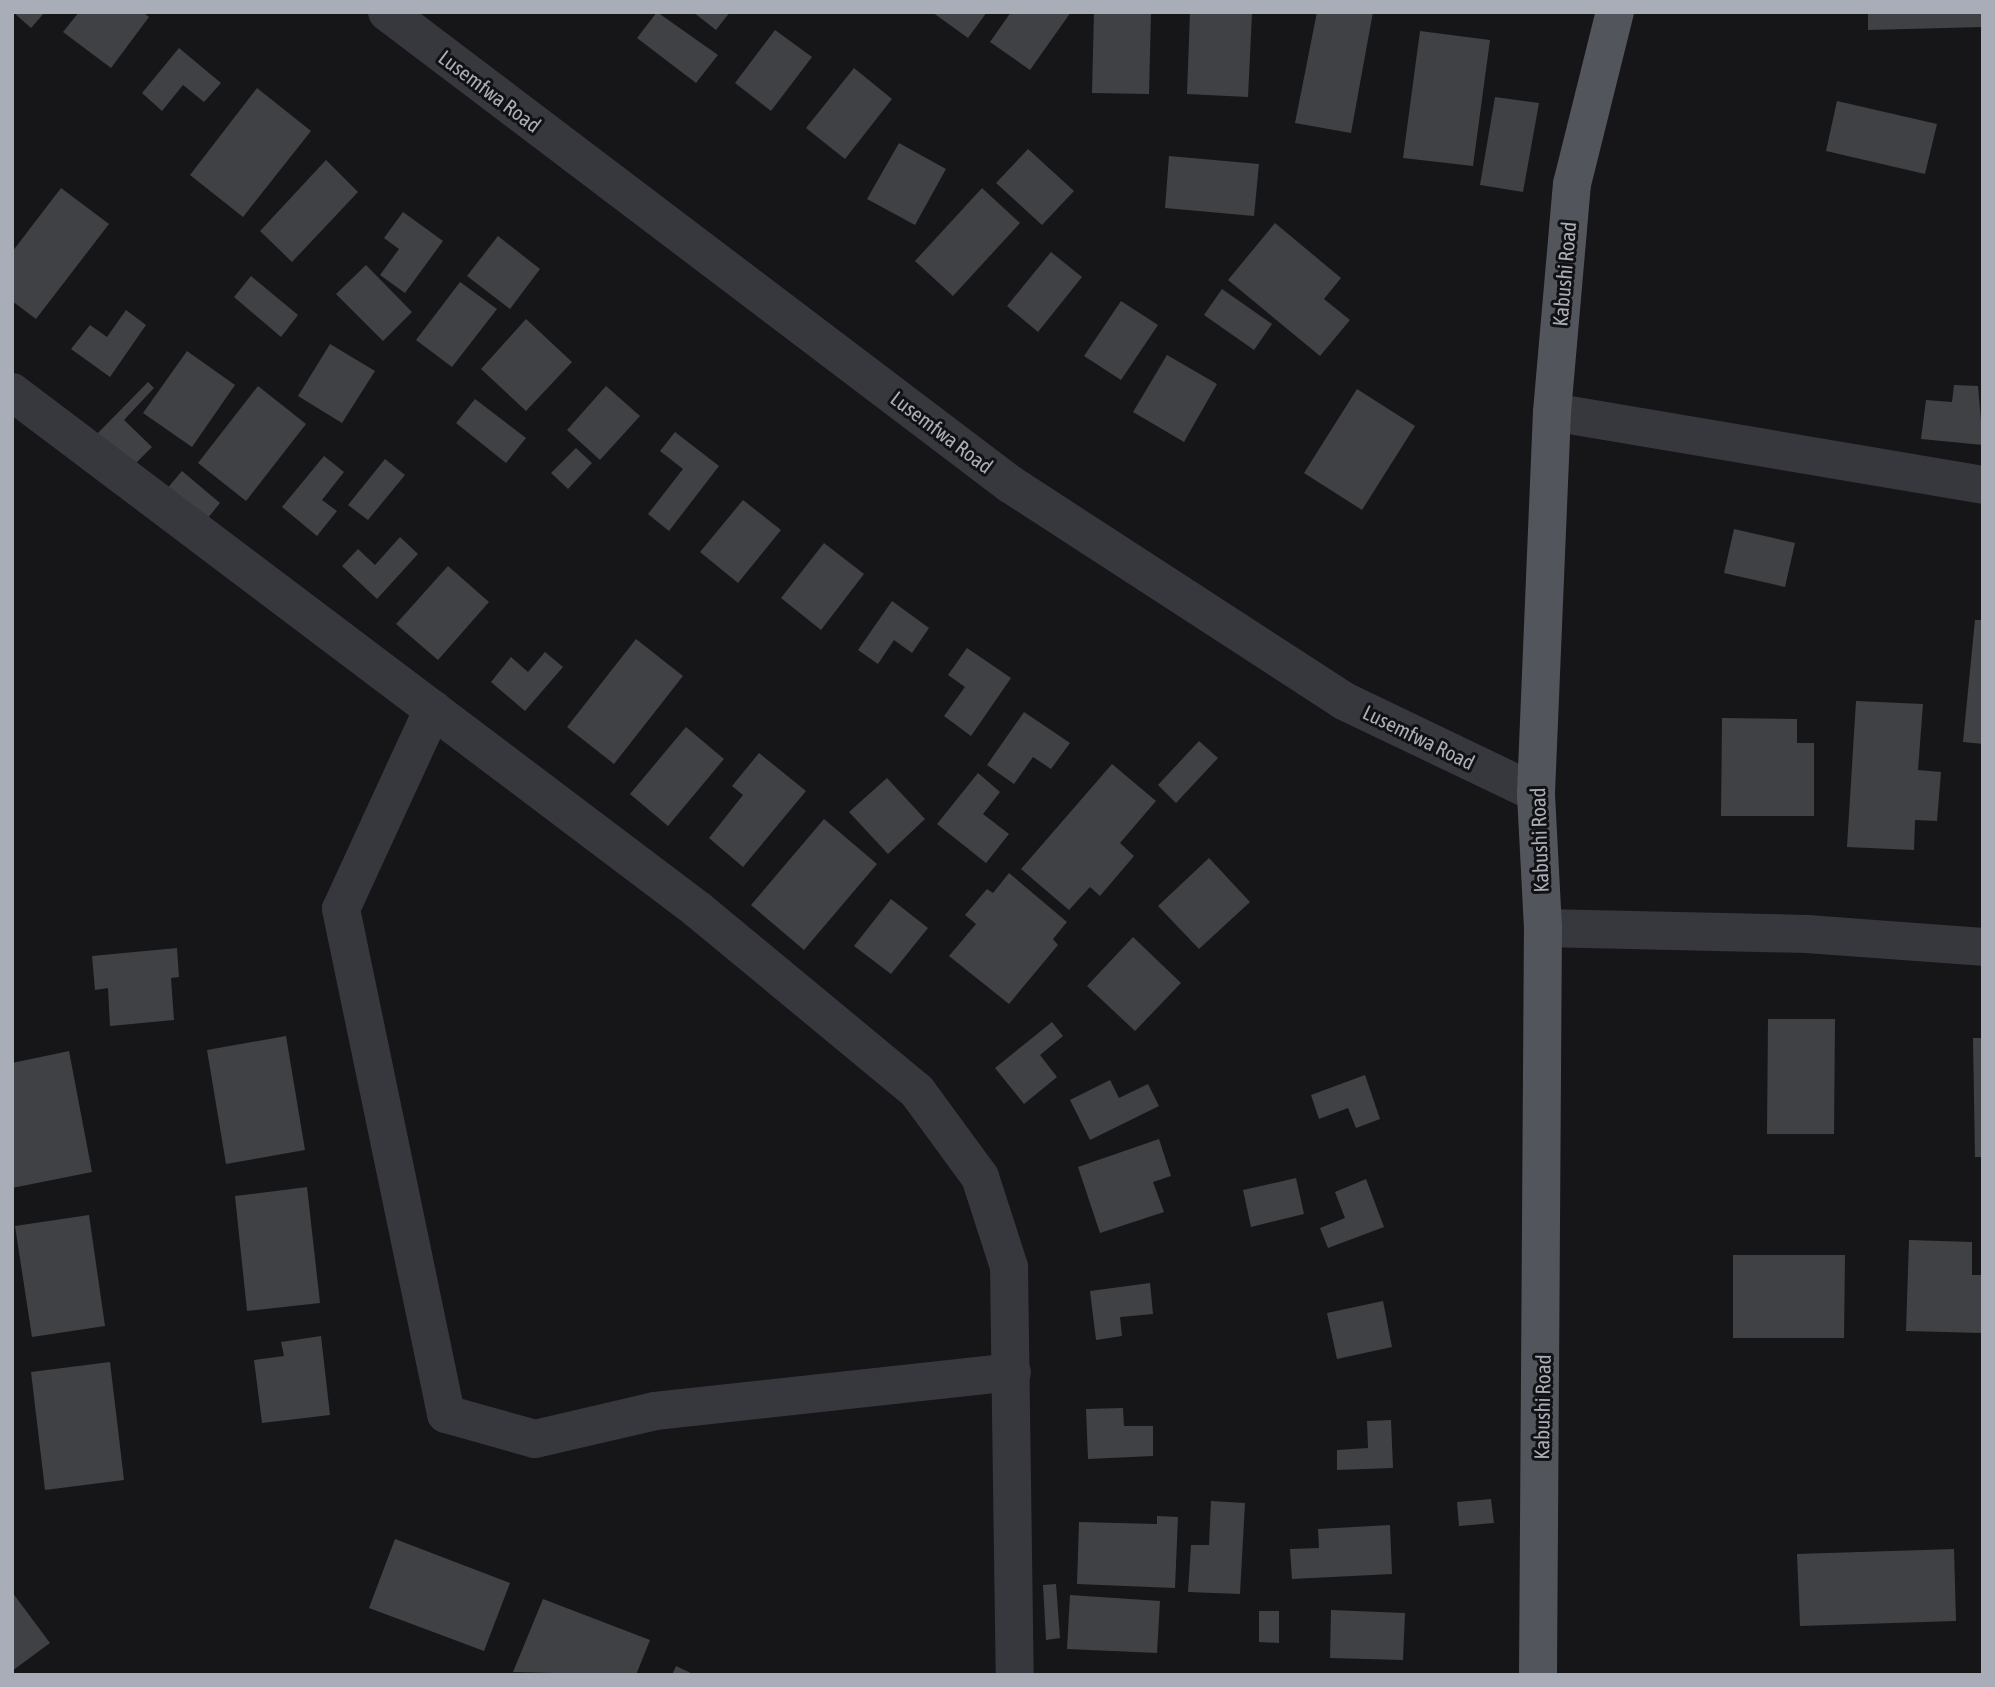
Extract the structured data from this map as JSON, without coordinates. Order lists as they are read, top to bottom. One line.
{"streets":{"main road":["Kabushi Road"],"street":["Lusemfwa Road"]},"crossings":[["Lusemfwa Road","Kabushi Road"]]}
